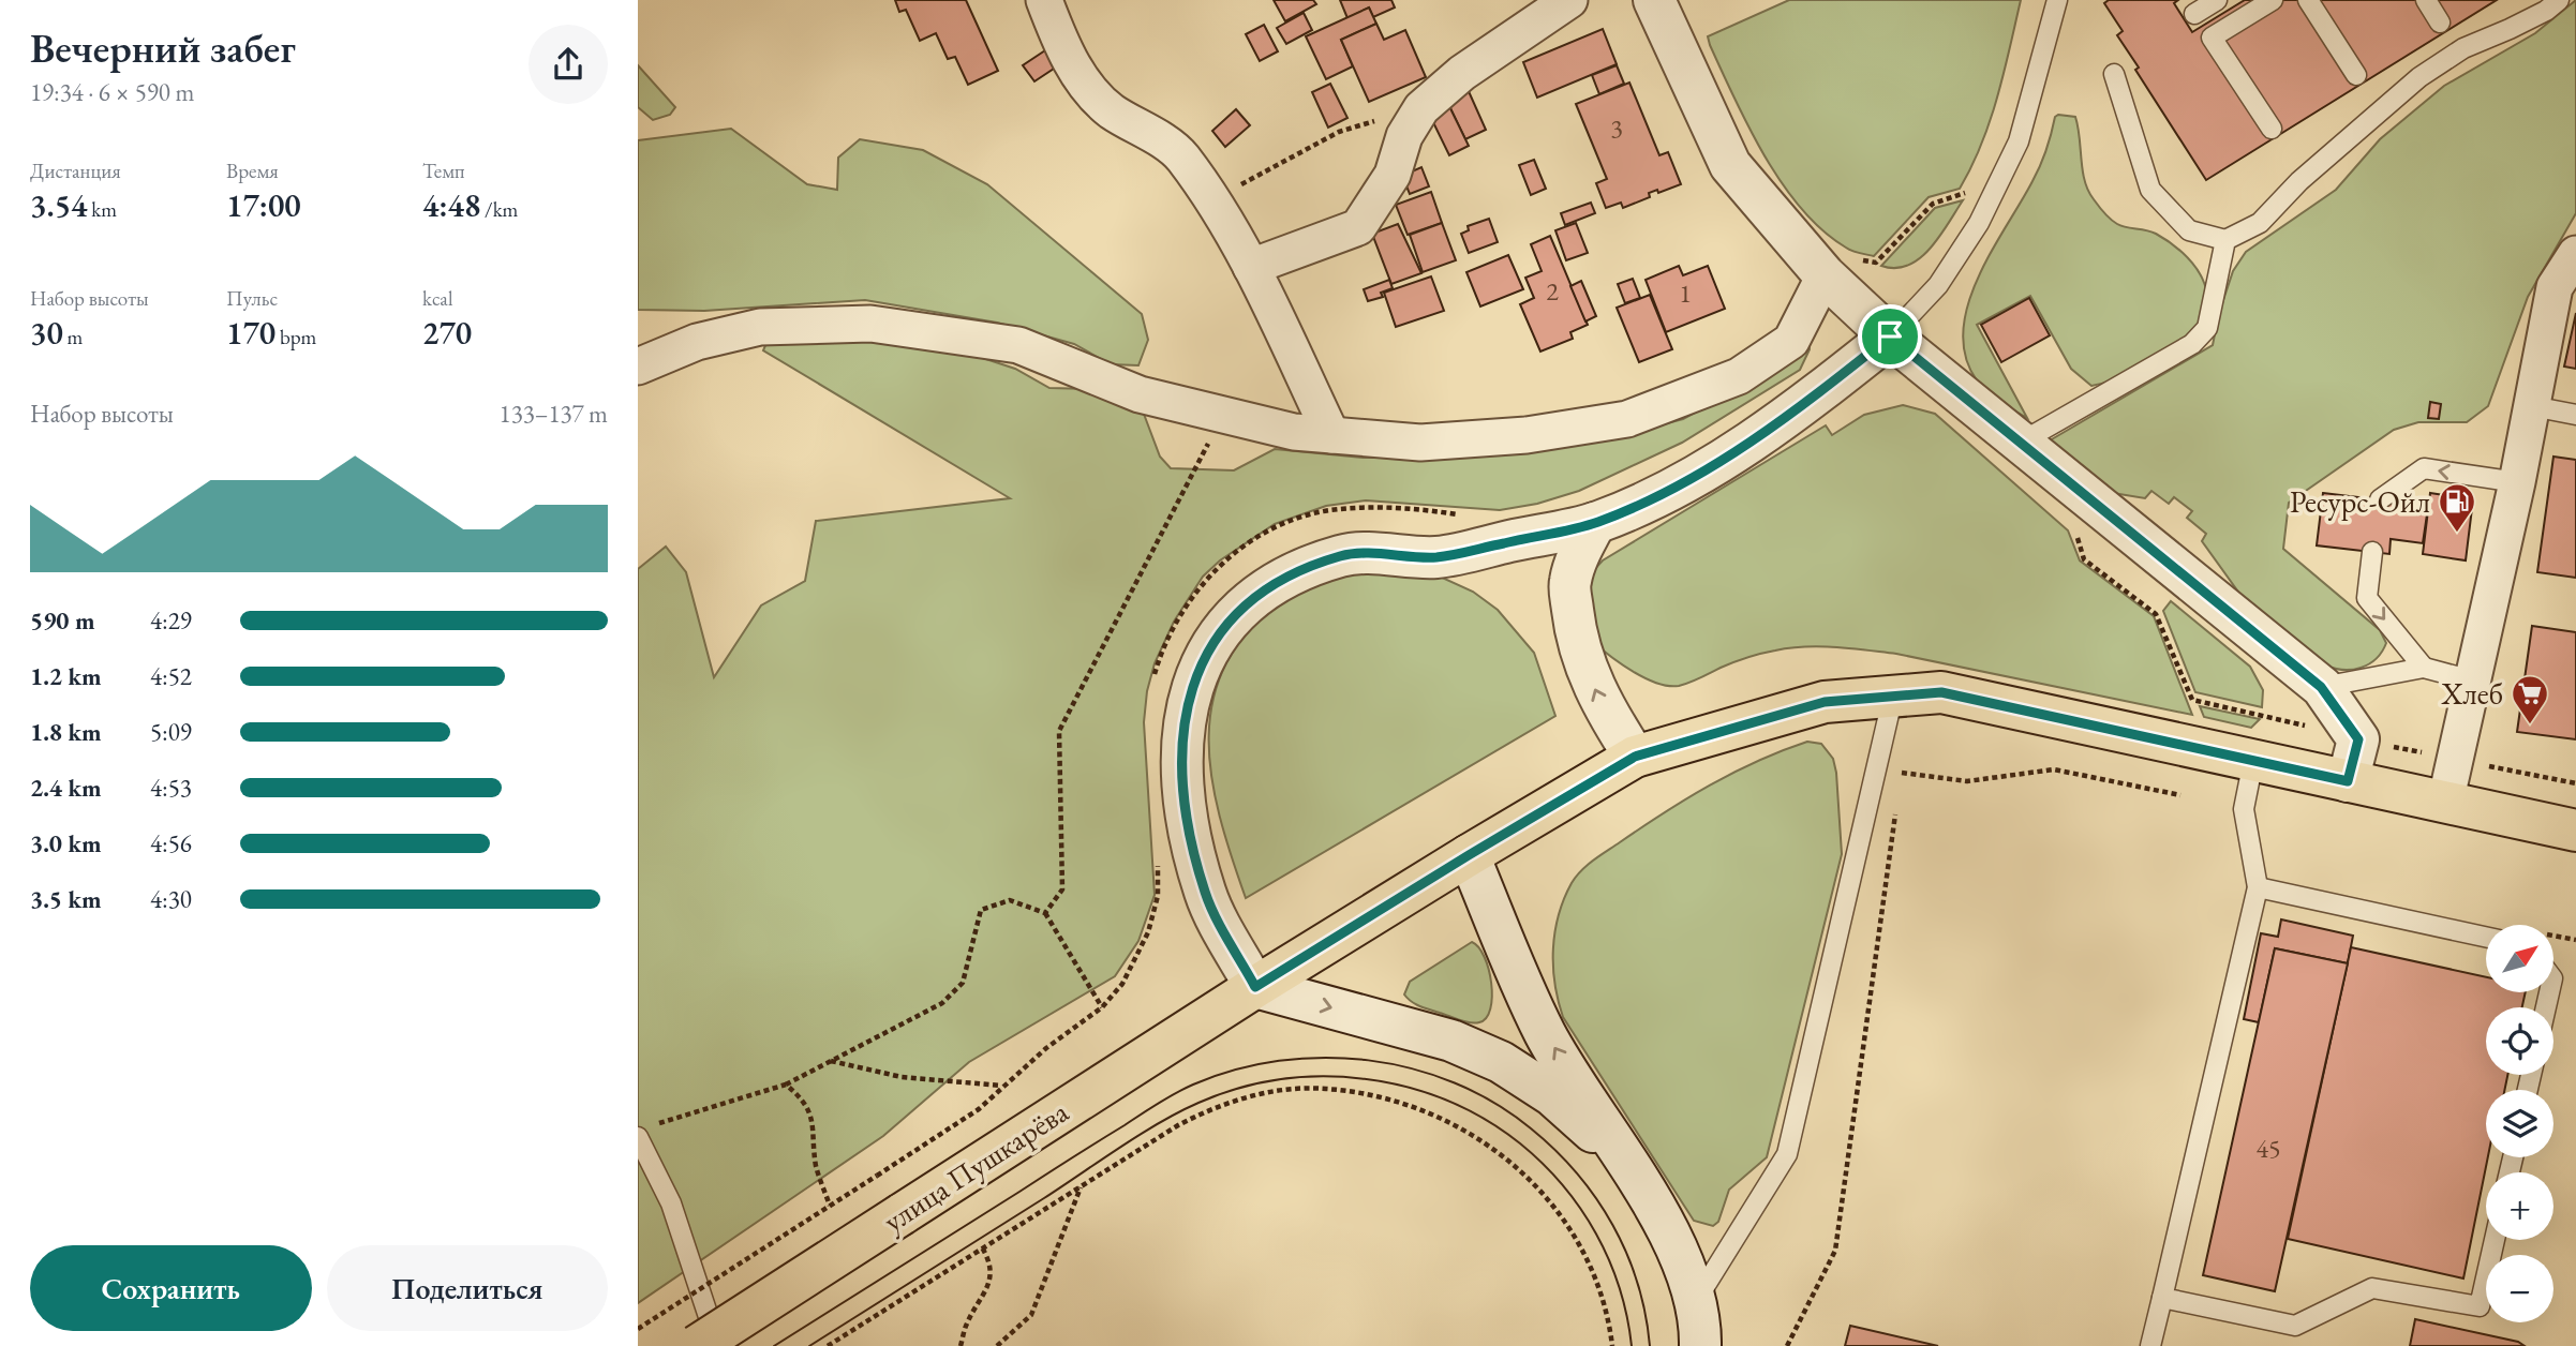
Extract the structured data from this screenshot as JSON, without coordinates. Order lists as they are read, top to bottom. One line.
{"streets":{"main road":["улица Пушкарёва"]},"places":{"fuel station":["Ресурс-Ойл"],"supermarket":["Хлеб"]},"house_numbers":["3","2","1","45"],"north":"top right","page":{"heading":["Вечерний забег","19:34 · 6 × 590 m"],"stats":[["Дистанция","3.54 km"],["Время","17:00"],["Темп","4:48 /km"],["Набор высоты","30 m"],["Пульс","170 bpm"],["kcal","270"]],"chart":["Набор высоты","133–137 m"],"list":[{"name":"590 m","note":"4:29"},{"name":"1.2 km","note":"4:52"},{"name":"1.8 km","note":"5:09"},{"name":"2.4 km","note":"4:53"},{"name":"3.0 km","note":"4:56"},{"name":"3.5 km","note":"4:30"}],"map_buttons":["+","−"],"buttons":["Сохранить","Поделиться"]}}
